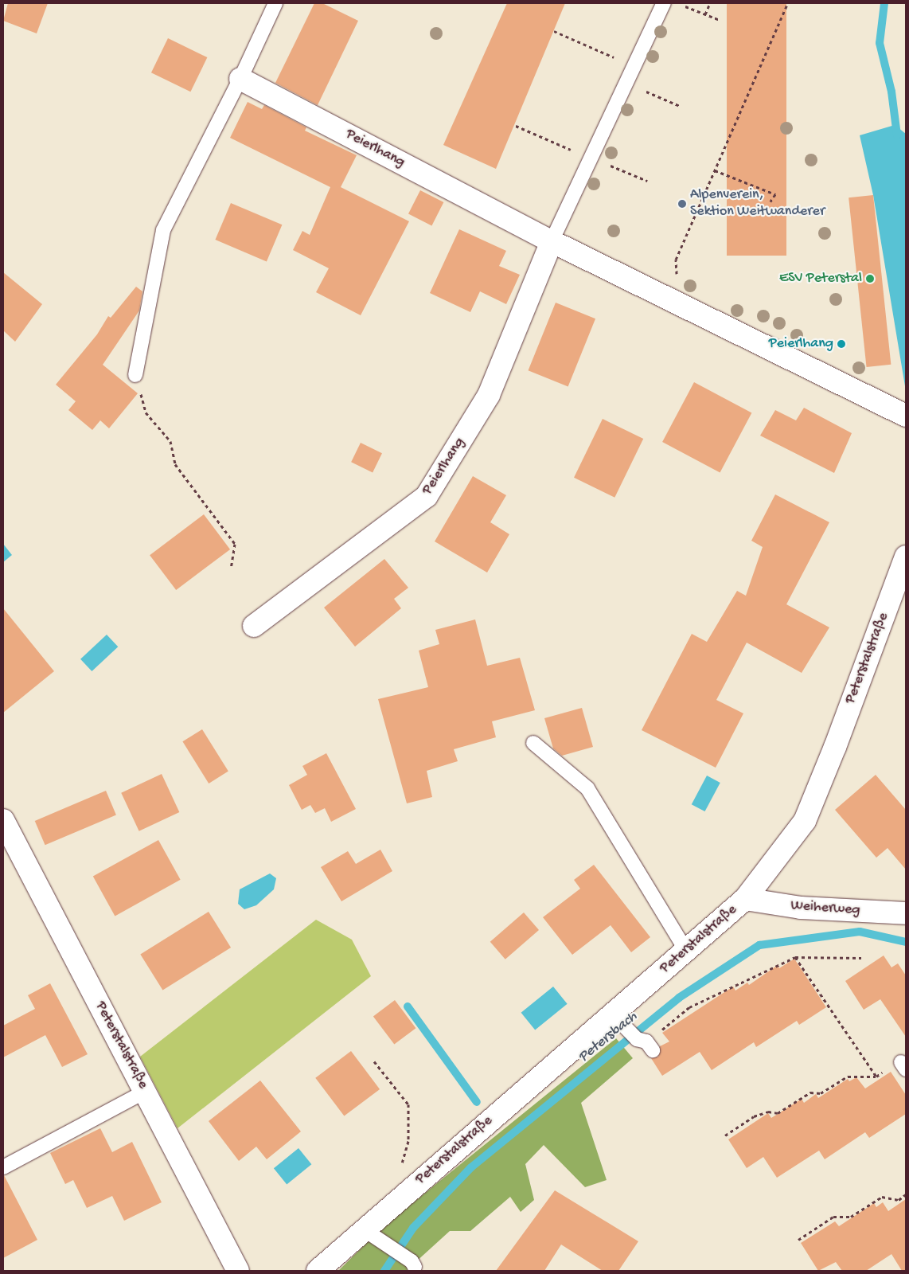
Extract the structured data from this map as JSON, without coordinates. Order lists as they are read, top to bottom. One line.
{"streets":{"street":["Peierlhang","Peterstalstraße","Weiherweg"]},"crossings":[["Peterstalstraße","Weiherweg"]],"water":["Petersbach"],"places":["Alpenverein, Sektion Weitwanderer","ESV Peterstal","Peierlhang"]}
